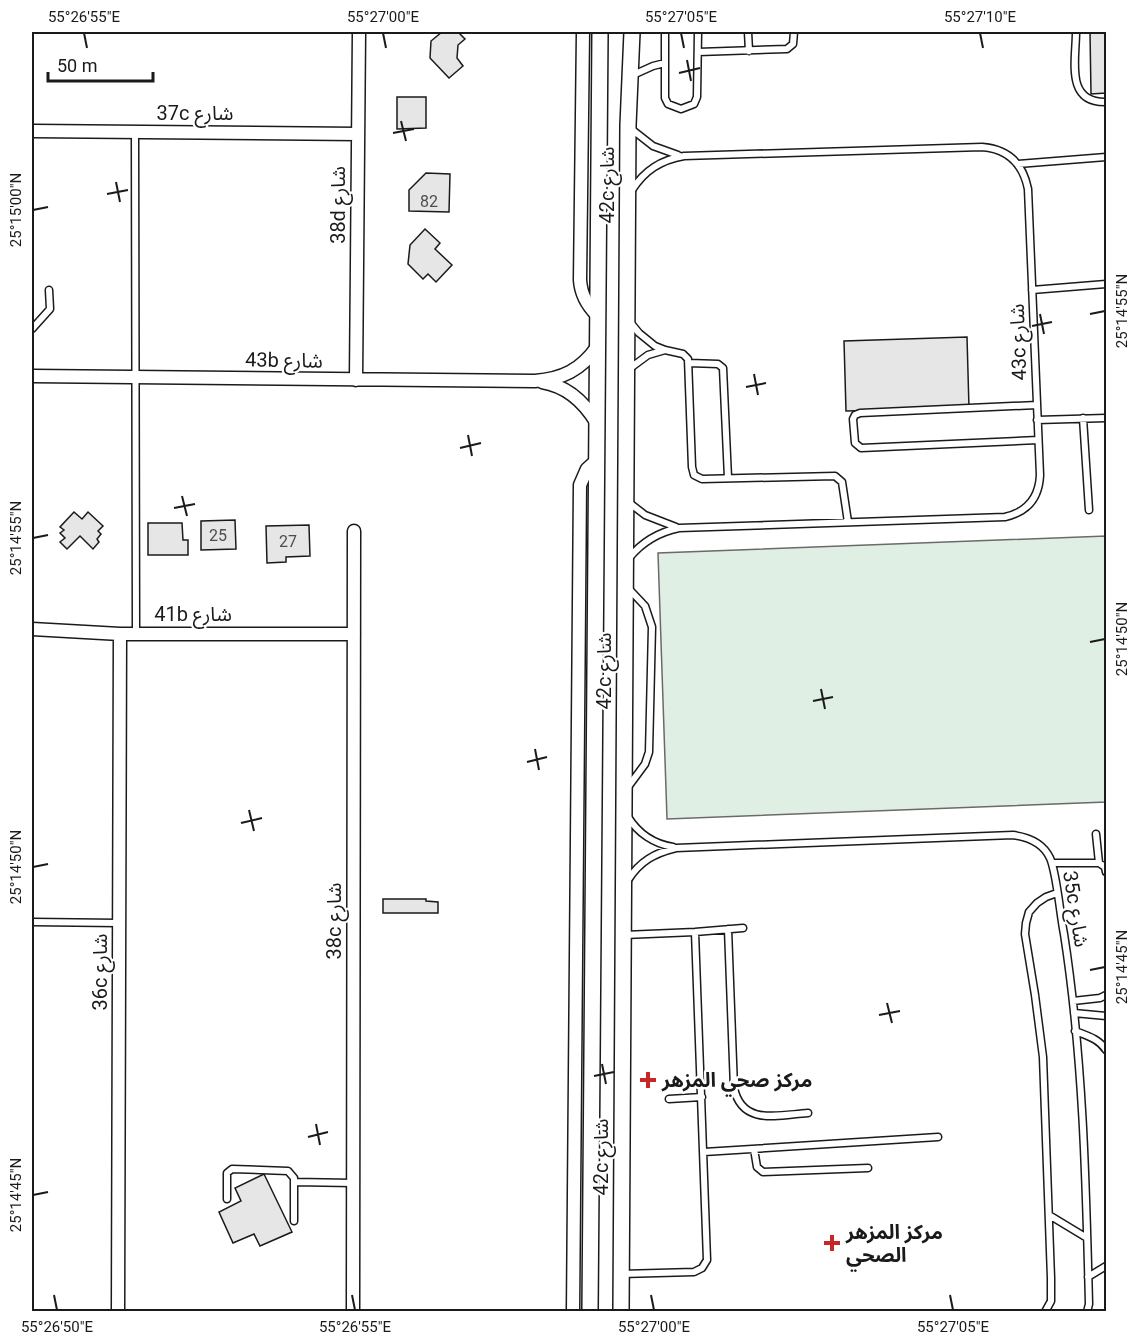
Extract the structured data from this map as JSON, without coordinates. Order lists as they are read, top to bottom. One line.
{"streets":{"street":["37c شارع","42c شارع","38d شارع","43b شارع","41b شارع","38c شارع","36c شارع"],"lane":["43c شارع","35c شارع"]},"crossings":[["37c شارع","38d شارع"],["42c شارع","43c شارع"],["42c شارع","43b شارع"],["42c شارع","35c شارع"],["38d شارع","43b شارع"],["41b شارع","38c شارع"],["41b شارع","36c شارع"]],"places":{"health":["مركز صحي المزهر","مركز المزهر الصحي"]},"house_numbers":["82","25","27"],"scale_bar":"50 m","coordinates":["55°26'55\"E","55°27'00\"E","55°27'05\"E","55°27'10\"E","25°15'00\"N","25°14'55\"N","25°14'50\"N","25°14'45\"N","55°26'50\"E"]}
